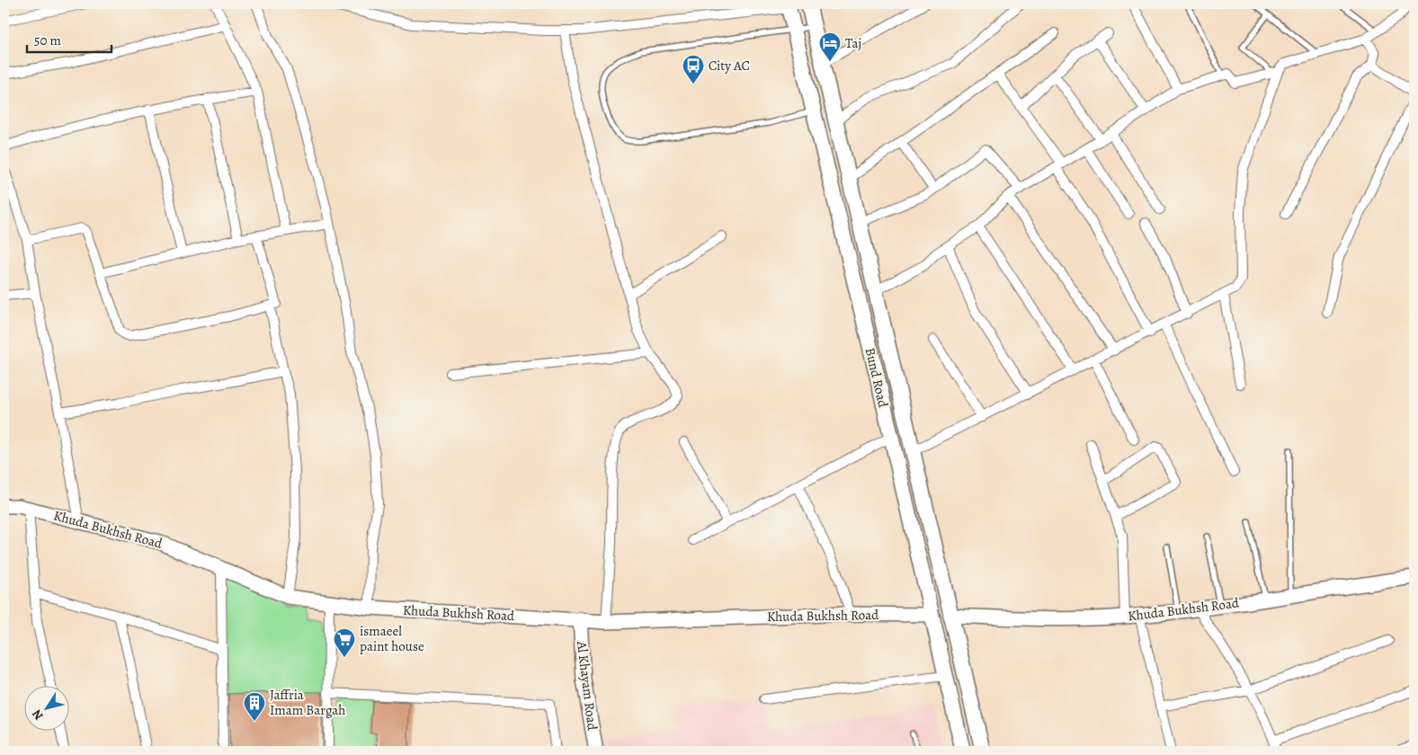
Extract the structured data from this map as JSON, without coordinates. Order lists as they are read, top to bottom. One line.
{"streets":{"main road":["Bund Road"],"street":["Khuda Bukhsh Road","Al Khayam Road"]},"crossings":[["Bund Road","Khuda Bukhsh Road"],["Khuda Bukhsh Road","Al Khayam Road"]],"places":{"hotel":["Taj"],"bus stop":["City AC"],"supermarket":["ismaeel paint house"],"building":["Jaffria Imam Bargah"]},"scale_bar":"50 m","north":"bottom left"}
